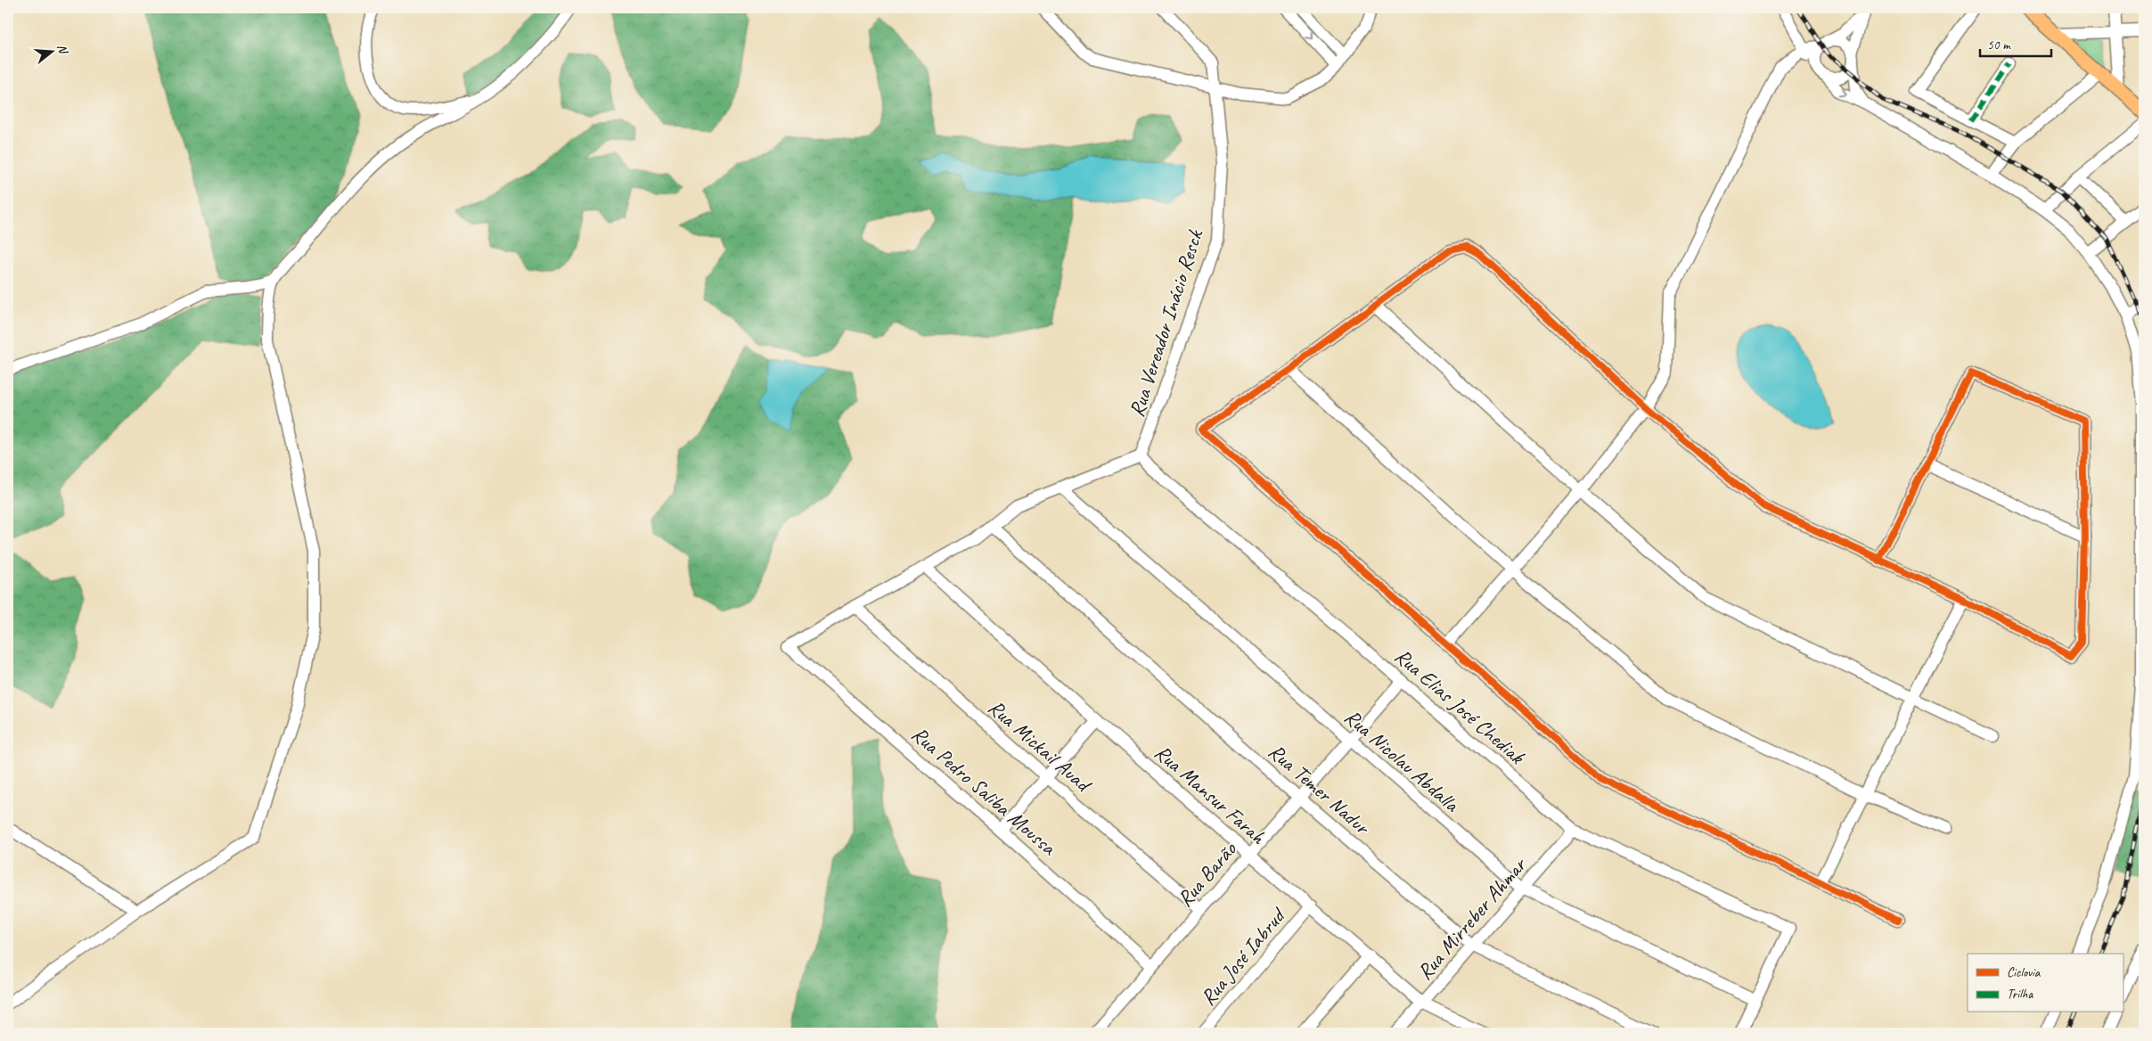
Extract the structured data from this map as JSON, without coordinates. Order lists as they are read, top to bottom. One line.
{"streets":{"street":["Rua Vereador Inácio Resck","Rua Elias José Chediak","Rua Mickail Auad","Rua Nicolau Abdalla","Rua Temer Nadur","Rua Pedro Saliba Moussa","Rua Mansur Farah","Rua Barão","Rua Mirreber Ahmar","Rua José Iabrud"]},"crossings":[["Rua Vereador Inácio Resck","Rua Elias José Chediak"],["Rua Elias José Chediak","Rua Nicolau Abdalla"],["Rua Elias José Chediak","Rua Barão"],["Rua Elias José Chediak","Rua Mirreber Ahmar"],["Rua Mickail Auad","Rua Pedro Saliba Moussa"],["Rua Mickail Auad","Rua Barão"],["Rua Nicolau Abdalla","Rua Barão"],["Rua Nicolau Abdalla","Rua Mirreber Ahmar"],["Rua Temer Nadur","Rua Barão"],["Rua Temer Nadur","Rua Mirreber Ahmar"],["Rua Pedro Saliba Moussa","Rua Barão"],["Rua Mansur Farah","Rua Barão"],["Rua Mansur Farah","Rua Mirreber Ahmar"],["Rua Mansur Farah","Rua José Iabrud"]],"legend":["Ciclovia","Trilha"],"scale_bar":"50 m","north":"right"}
